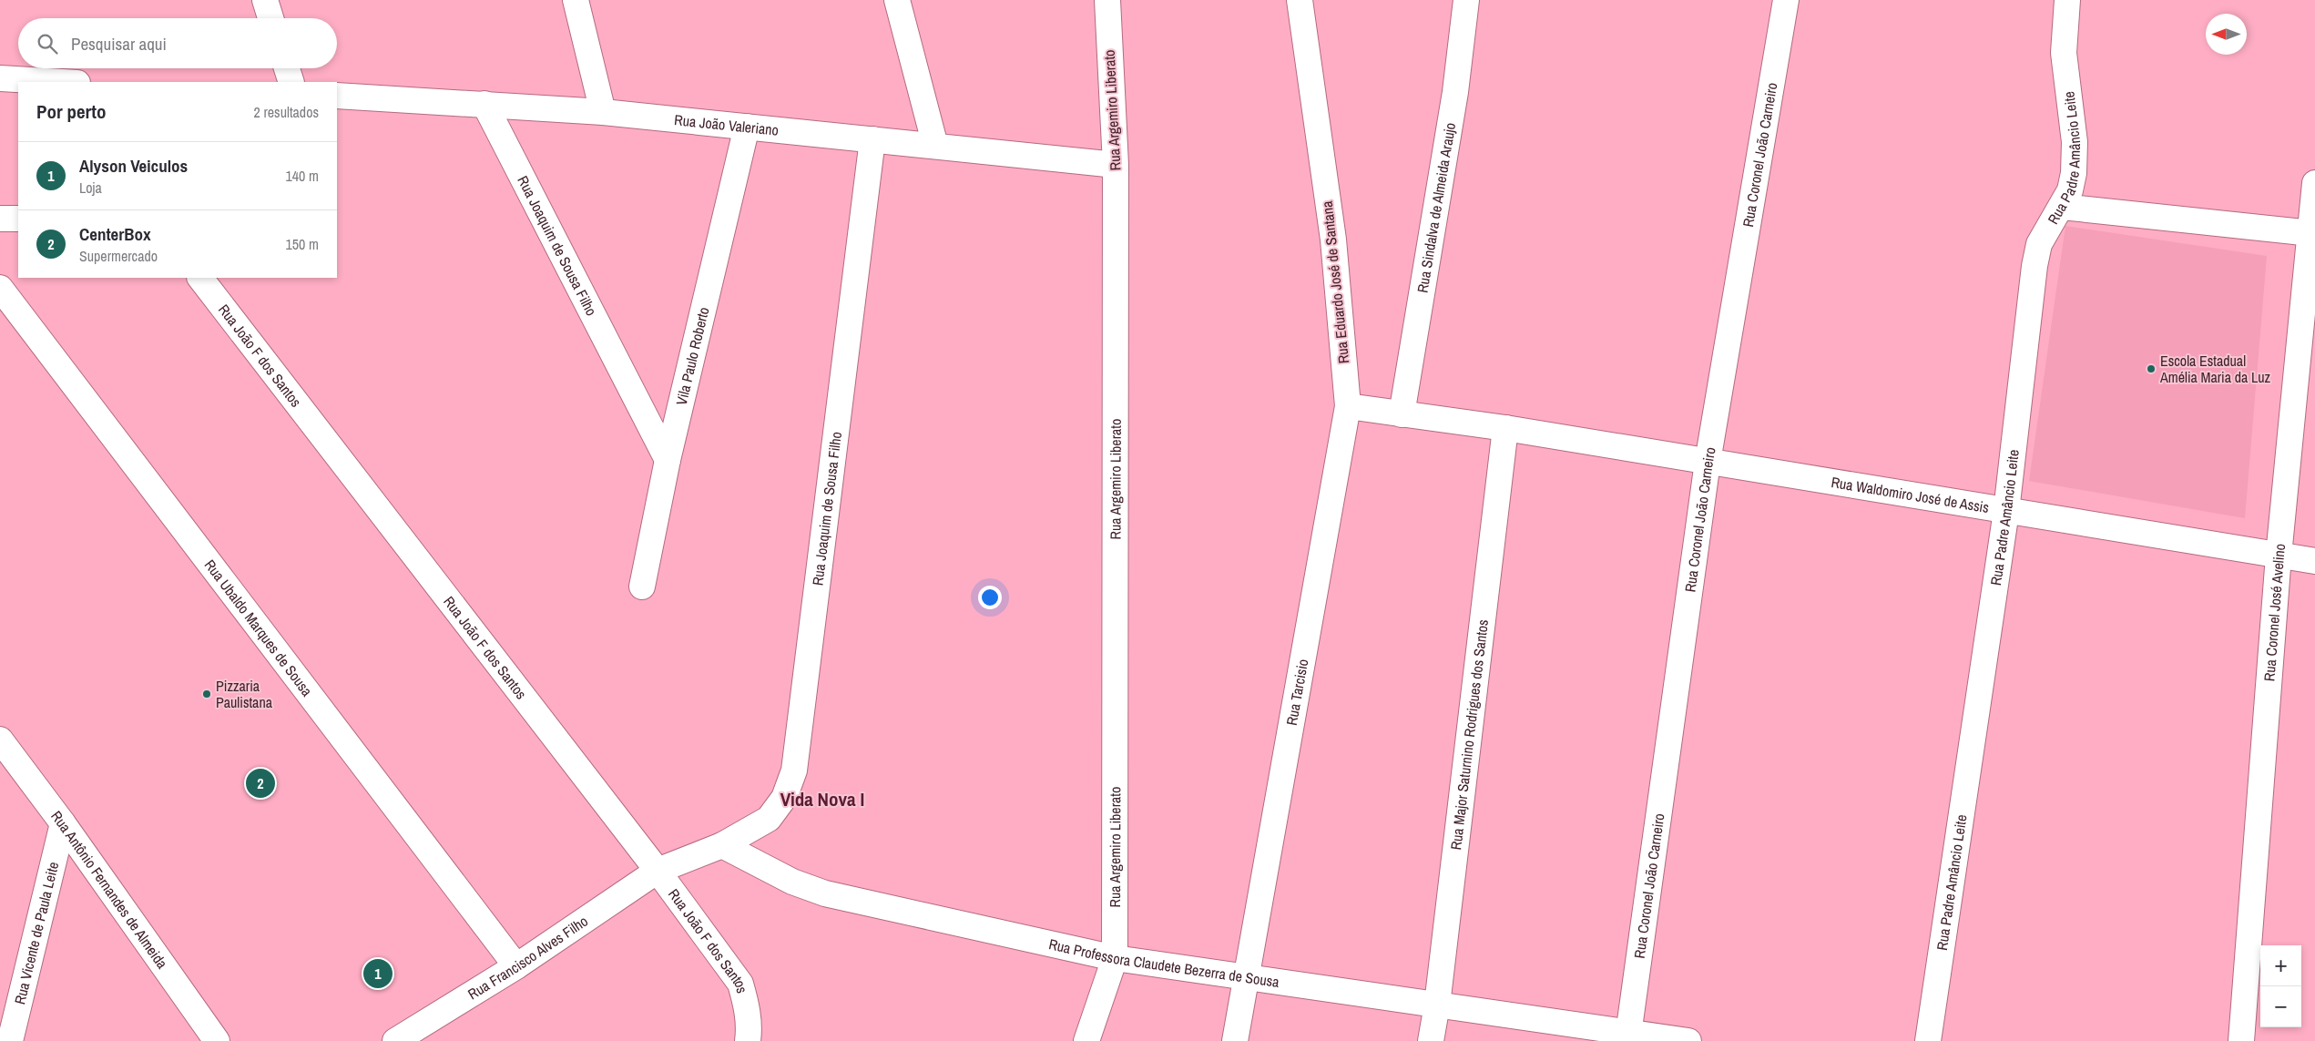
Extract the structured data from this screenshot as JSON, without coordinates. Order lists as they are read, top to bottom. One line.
{"streets":{"main road":["Rua Argemiro Liberato","Rua João Valeriano","Rua Coronel João Carneiro","Rua Padre Amâncio Leite","Rua Sindalva de Almeida Araujo","Rua Joaquim de Sousa Filho","Rua Eduardo José de Santana","Rua João F dos Santos","Vila Paulo Roberto","Rua Waldomiro José de Assis","Rua Coronel José Avelino","Rua Ubaldo Marques de Sousa","Rua Tarcisio","Rua Major Saturnino Rodrigues dos Santos","Rua Antônio Fernandes de Almeida","Rua Vicente de Paula Leite","Rua Francisco Alves Filho","Rua Professora Claudete Bezerra de Sousa"]},"crossings":[["Rua Argemiro Liberato","Rua João Valeriano"],["Rua Argemiro Liberato","Rua Professora Claudete Bezerra de Sousa"],["Rua João Valeriano","Rua Joaquim de Sousa Filho"],["Rua João Valeriano","Vila Paulo Roberto"],["Rua Coronel João Carneiro","Rua Waldomiro José de Assis"],["Rua Coronel João Carneiro","Rua Professora Claudete Bezerra de Sousa"],["Rua Padre Amâncio Leite","Rua Waldomiro José de Assis"],["Rua Joaquim de Sousa Filho","Vila Paulo Roberto"],["Rua Joaquim de Sousa Filho","Rua Professora Claudete Bezerra de Sousa"],["Rua Eduardo José de Santana","Rua Tarcisio"],["Rua João F dos Santos","Rua Francisco Alves Filho"],["Rua Waldomiro José de Assis","Rua Coronel José Avelino"],["Rua Waldomiro José de Assis","Rua Major Saturnino Rodrigues dos Santos"],["Rua Ubaldo Marques de Sousa","Rua Francisco Alves Filho"],["Rua Tarcisio","Rua Professora Claudete Bezerra de Sousa"],["Rua Major Saturnino Rodrigues dos Santos","Rua Professora Claudete Bezerra de Sousa"],["Rua Antônio Fernandes de Almeida","Rua Vicente de Paula Leite"]],"districts":["Vida Nova I"],"places":["Escola Estadual Amélia Maria da Luz","Pizzaria Paulistana"],"north":"left","page":{"search":"Pesquisar aqui","heading":["Por perto","2 resultados"],"list":[{"mark":"1","name":"Alyson Veiculos","note":"Loja","value":"140 m"},{"mark":"2","name":"CenterBox","note":"Supermercado","value":"150 m"}],"pins":["2","1"],"map_buttons":["+","−"]}}
